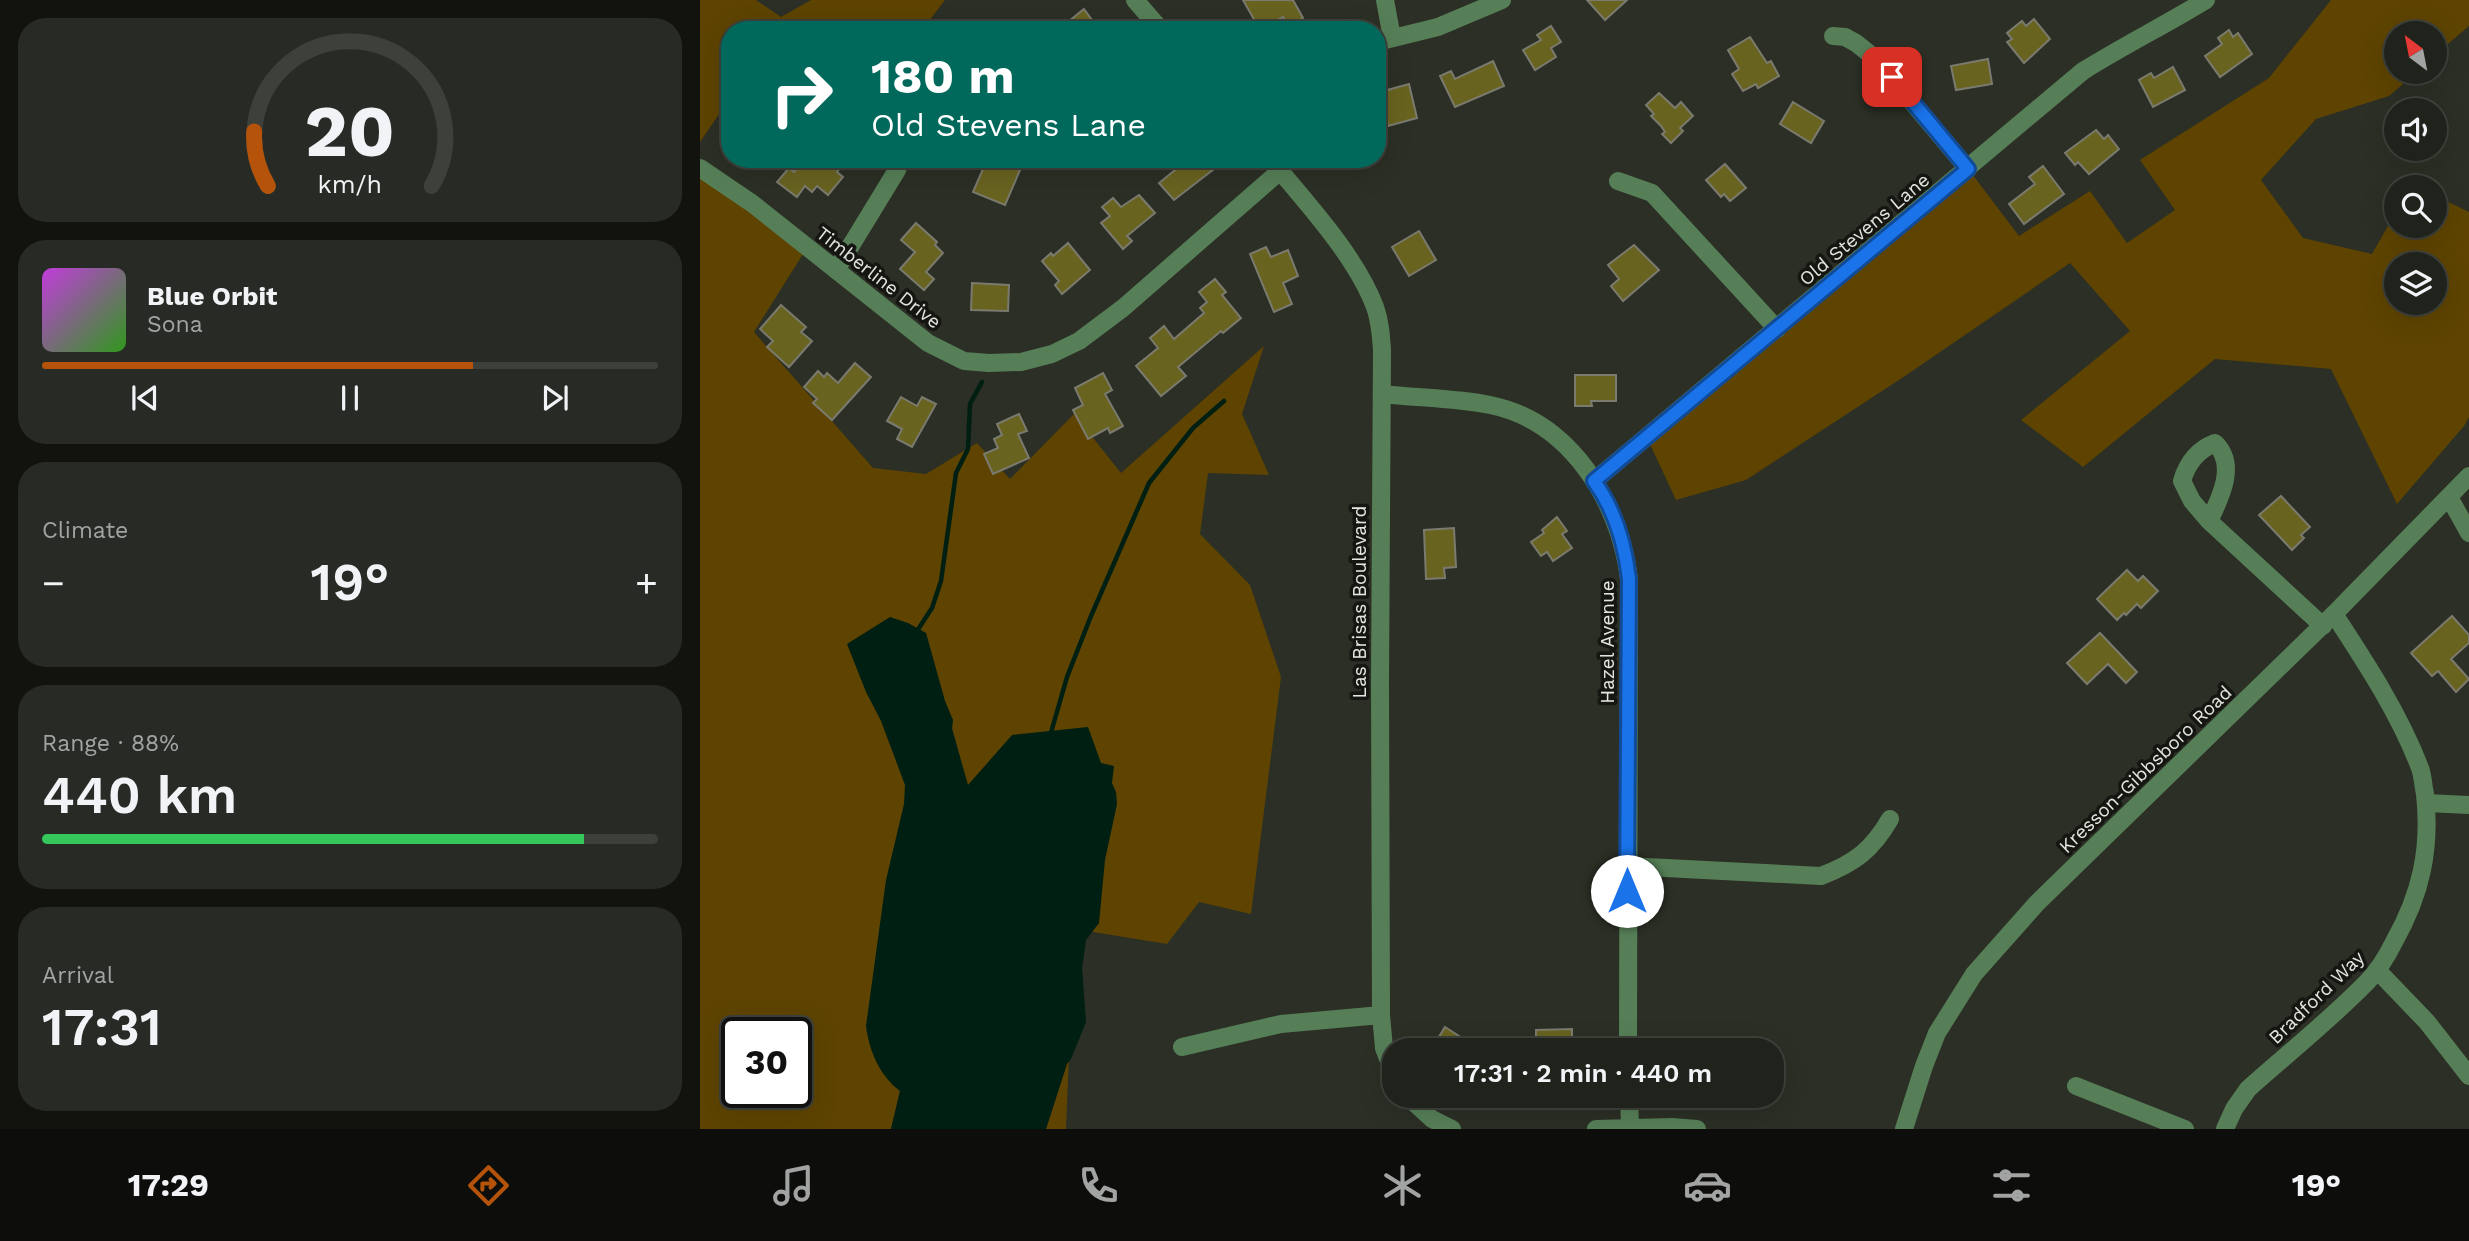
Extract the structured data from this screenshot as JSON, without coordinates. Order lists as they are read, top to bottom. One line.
{"streets":{"street":["Old Stevens Lane","Timberline Drive","Las Brisas Boulevard","Hazel Avenue","Kresson-Gibbsboro Road","Bradford Way"]},"crossings":[["Old Stevens Lane","Hazel Avenue"],["Las Brisas Boulevard","Hazel Avenue"],["Kresson-Gibbsboro Road","Bradford Way"]],"north":"top left","page":{"turn":["180 m","Old Stevens Lane"],"song":["Blue Orbit","Sona"],"tile":["Climate",["Range · 88%","440 km"],["Arrival","17:31"]],"heat":["−","19°","+"],"limit":"30","trip":"17:31 · 2 min · 440 m","tabs":["17:29","19°"],"gauge":["20","km/h"]}}
